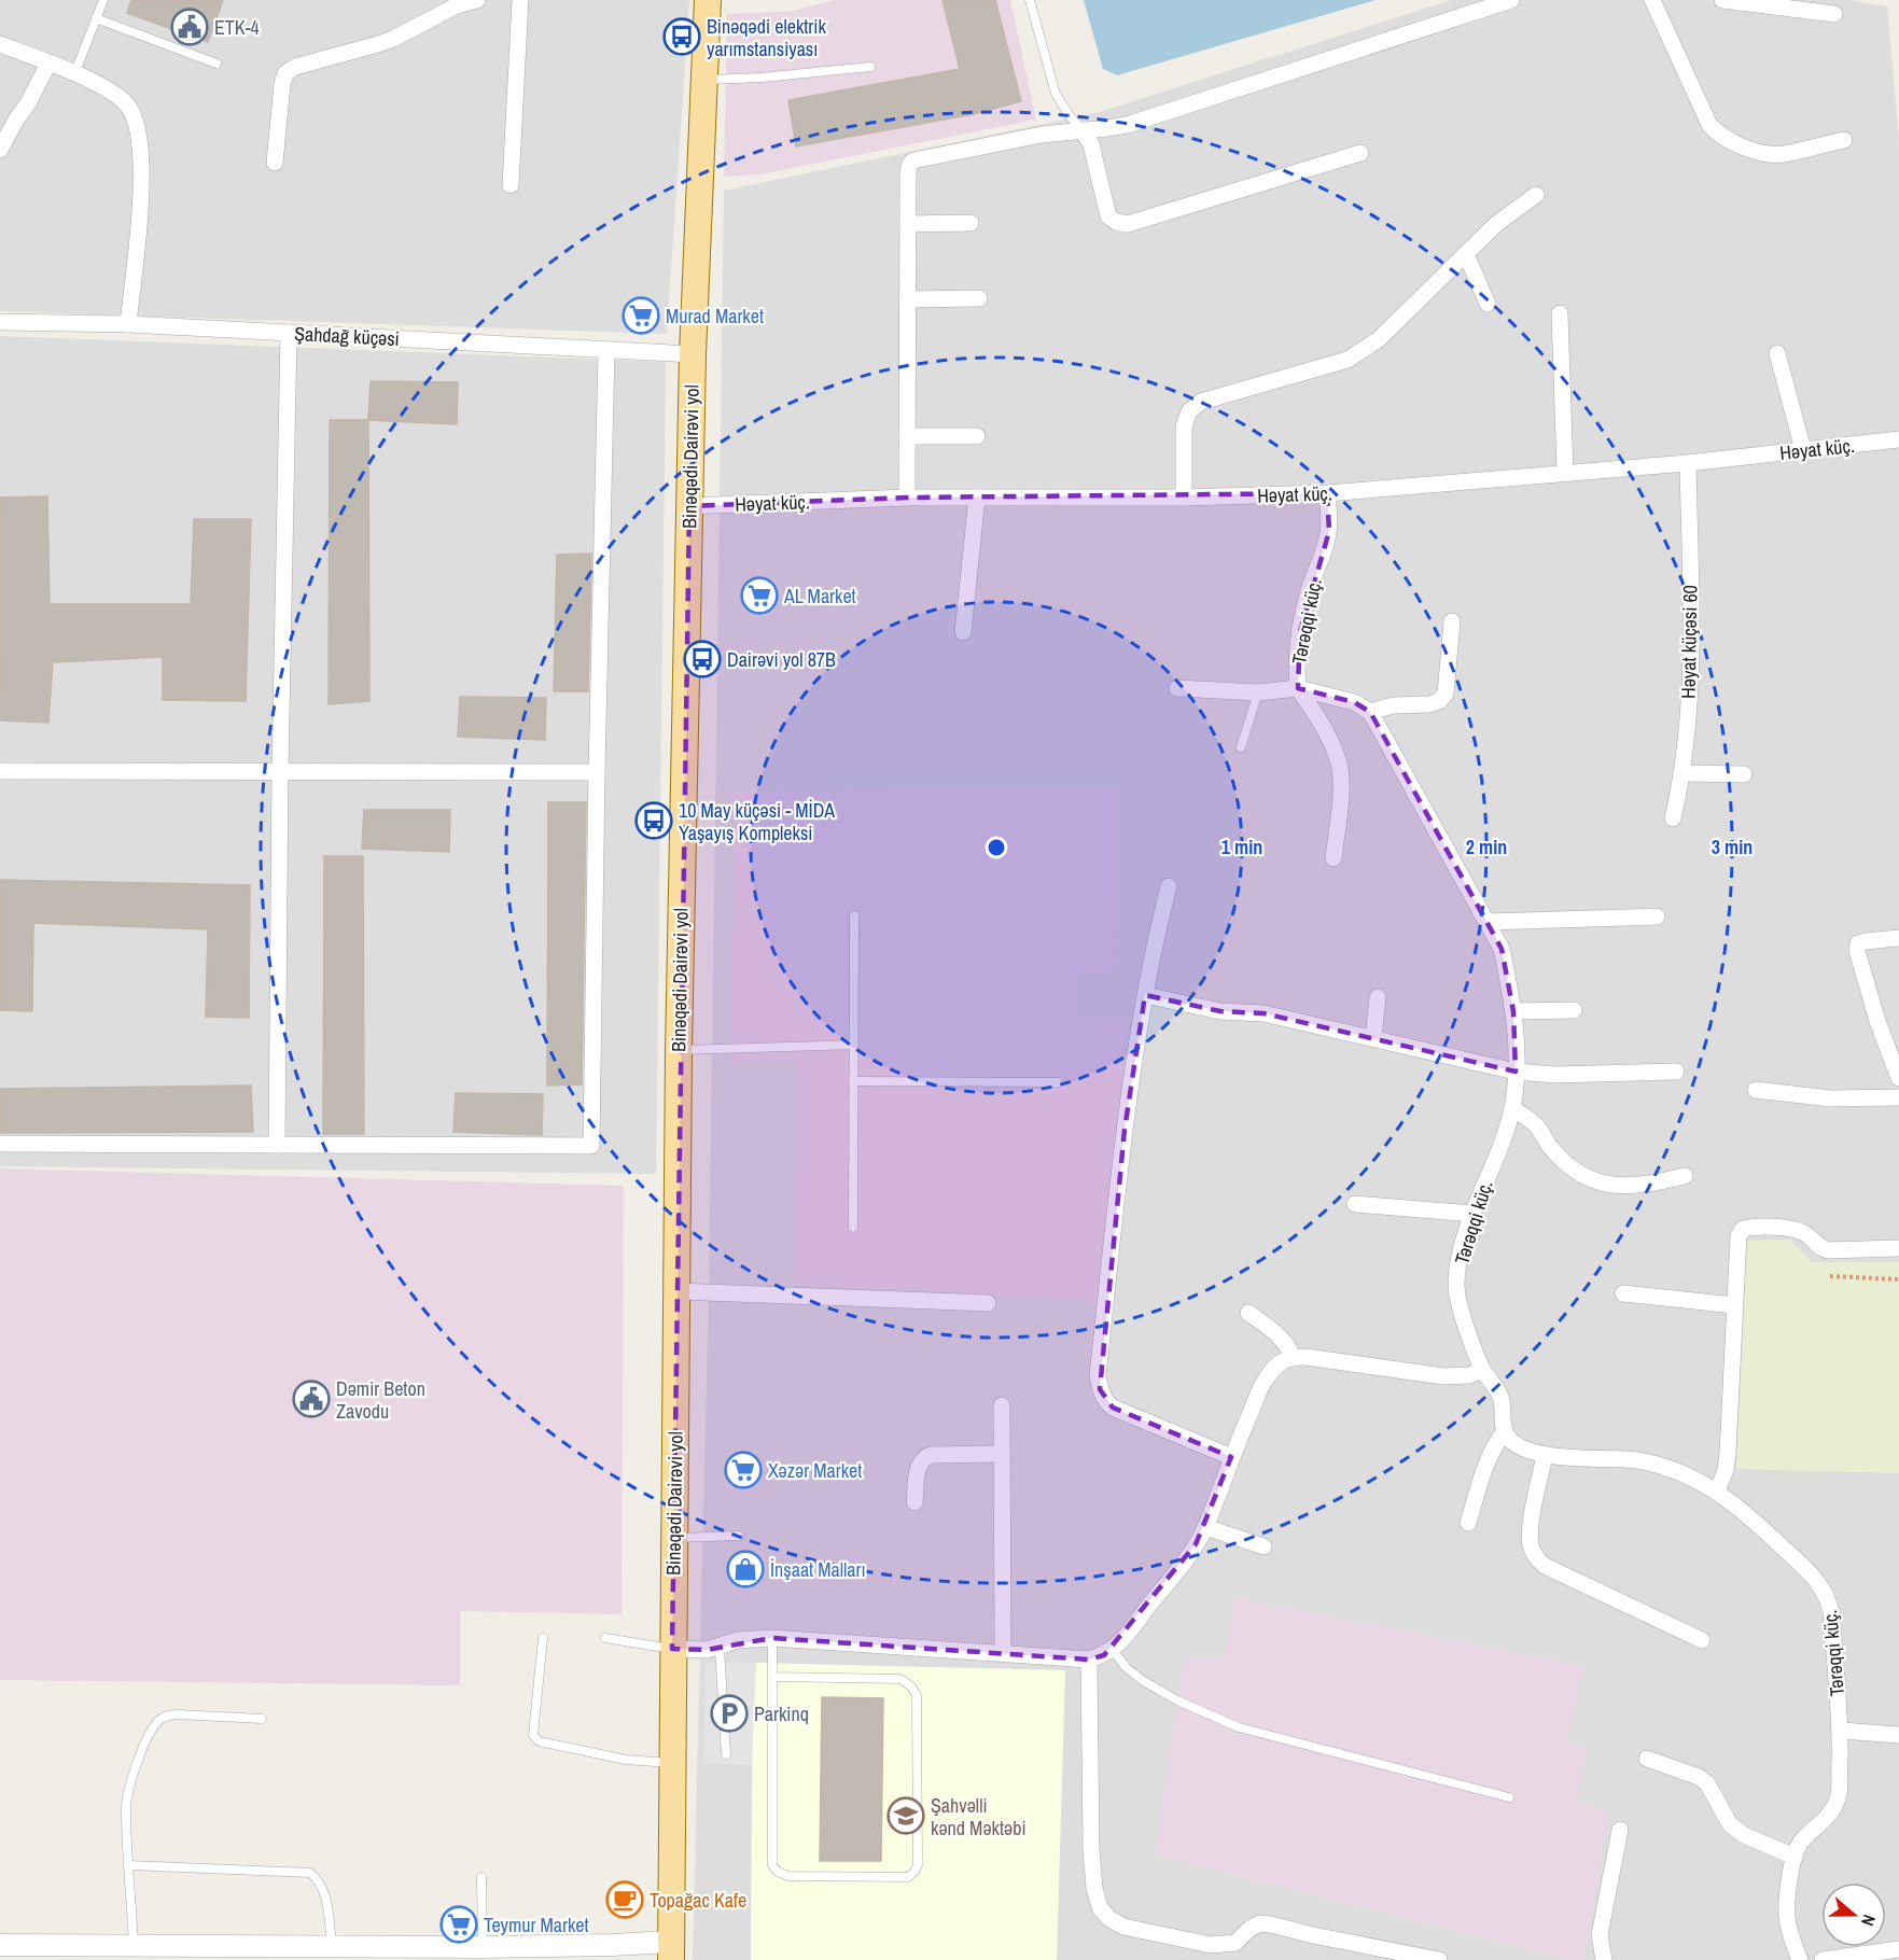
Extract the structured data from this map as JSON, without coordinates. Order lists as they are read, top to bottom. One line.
{"streets":{"main road":["Binəqədi Dairəvi yol"],"street":["Şahdağ küçəsi","Həyat küç.","Tərəqqi küç.","Həyat küçəsi 60"]},"crossings":[["Şahdağ küçəsi","Binəqədi Dairəvi yol"],["Həyat küç.","Binəqədi Dairəvi yol"],["Həyat küç.","Tərəqqi küç."],["Həyat küç.","Həyat küçəsi 60"]],"places":{"public building":["ETK-4","Dəmir Beton Zavodu"],"bus stop":["Binəqədi elektrik yarımstansiyası","Dairəvi yol 87B","10 May küçəsi - MİDA Yaşayış Kompleksi"],"supermarket":["Murad Market","AL Market","Xəzər Market","Teymur Market"],"shop":["İnşaat Malları"],"parking":["Parkinq"],"school or university":["Şahvəlli kənd Məktəbi"],"cafe":["Topağac Kafe"]},"north":"right","rings":["1 min","2 min","3 min"]}
